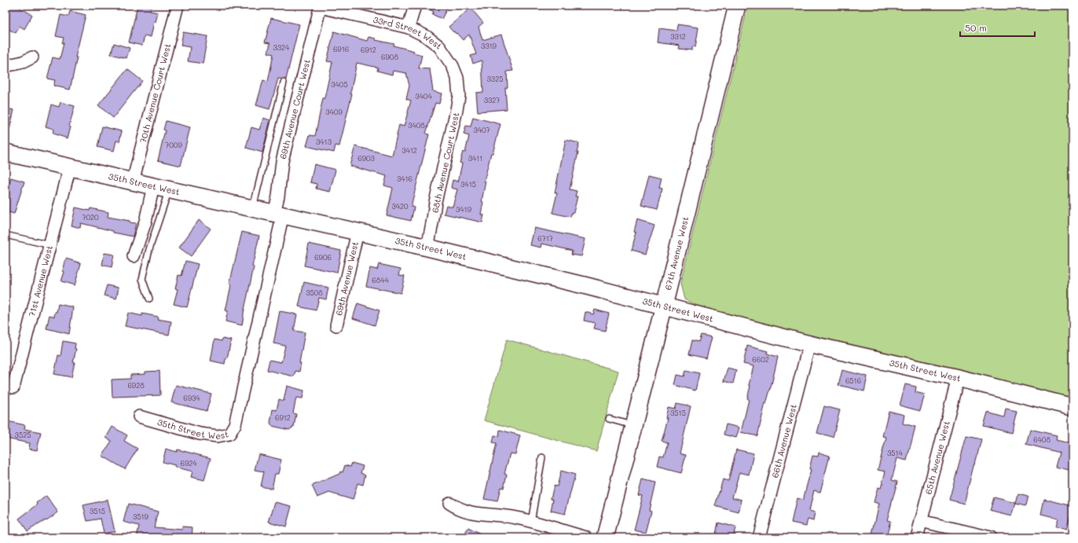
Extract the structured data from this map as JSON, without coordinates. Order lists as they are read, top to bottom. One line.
{"streets":{"street":["33rd Street West","70th Avenue Court West","69th Avenue Court West","68th Avenue Court West","35th Street West","67th Avenue West","69th Avenue West","71st Avenue West","66th Avenue West","65th Avenue West"]},"crossings":[["33rd Street West","69th Avenue Court West"],["33rd Street West","68th Avenue Court West"],["70th Avenue Court West","35th Street West"],["69th Avenue Court West","35th Street West"],["68th Avenue Court West","35th Street West"],["35th Street West","67th Avenue West"],["35th Street West","69th Avenue West"],["35th Street West","71st Avenue West"],["35th Street West","66th Avenue West"],["35th Street West","65th Avenue West"]],"house_numbers":["3312","3319","3324","6916","6912","6908","3325","3405","3404","3327","3409","3408","3407","3413","7009","3412","6903","3411","3416","3415","3420","3419","7020","6717","6906","6844","3508","6602","6516","6928","6934","3515","6912","3525","6408","3514","6924","3515","3519"],"scale_bar":"50 m"}
